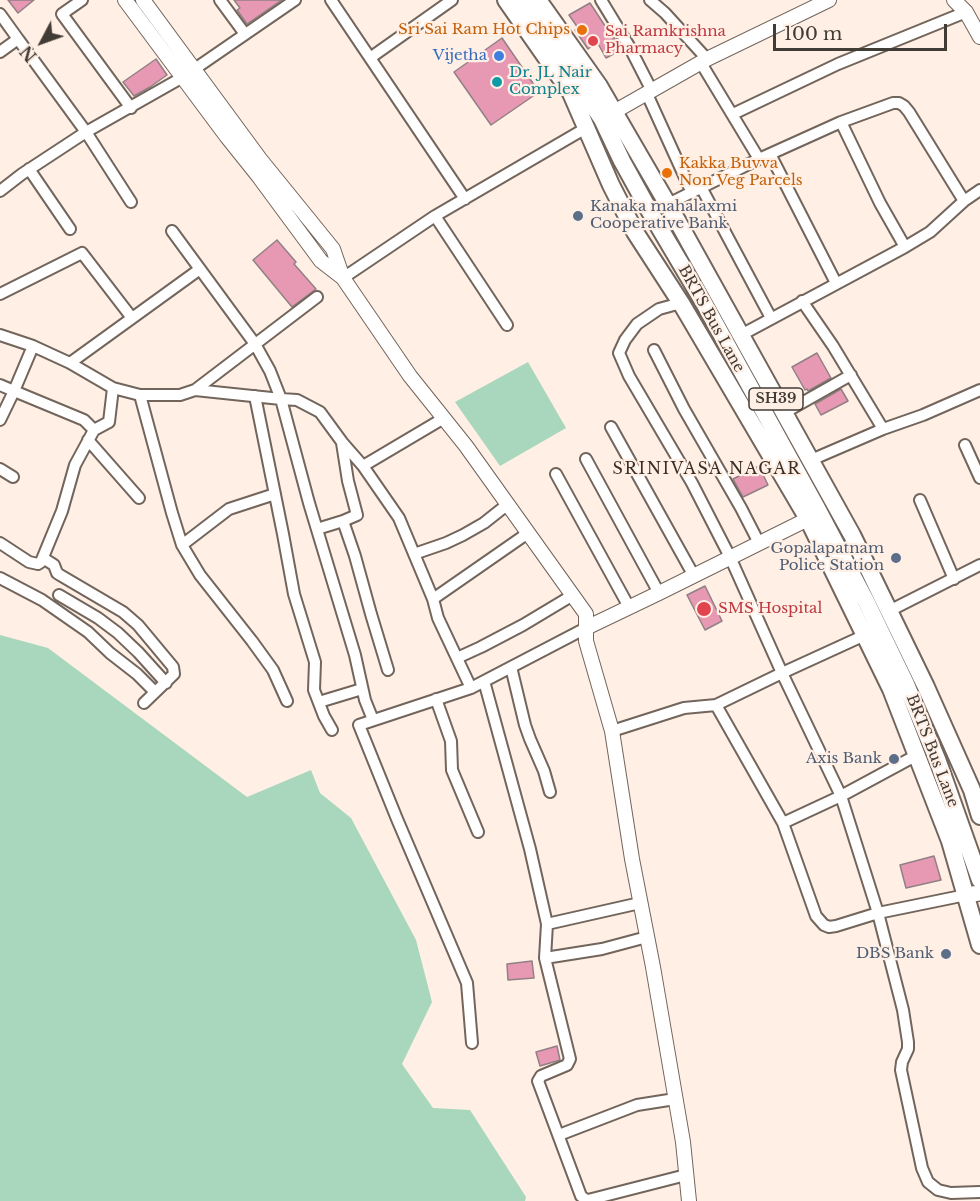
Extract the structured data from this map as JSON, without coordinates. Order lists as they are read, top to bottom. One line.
{"streets":{"main road":["BRTS Bus Lane","SH39"]},"crossings":[["BRTS Bus Lane","SH39"]],"districts":["SRINIVASA NAGAR"],"places":["Sri Sai Ram Hot Chips","Sai Ramkrishna Pharmacy","Vijetha","Dr. JL Nair Complex","Kakka Buvva Non Veg Parcels","Kanaka mahalaxmi Cooperative Bank","Gopalapatnam Police Station","SMS Hospital","Axis Bank","DBS Bank"],"scale_bar":"100 m","north":"bottom left"}
